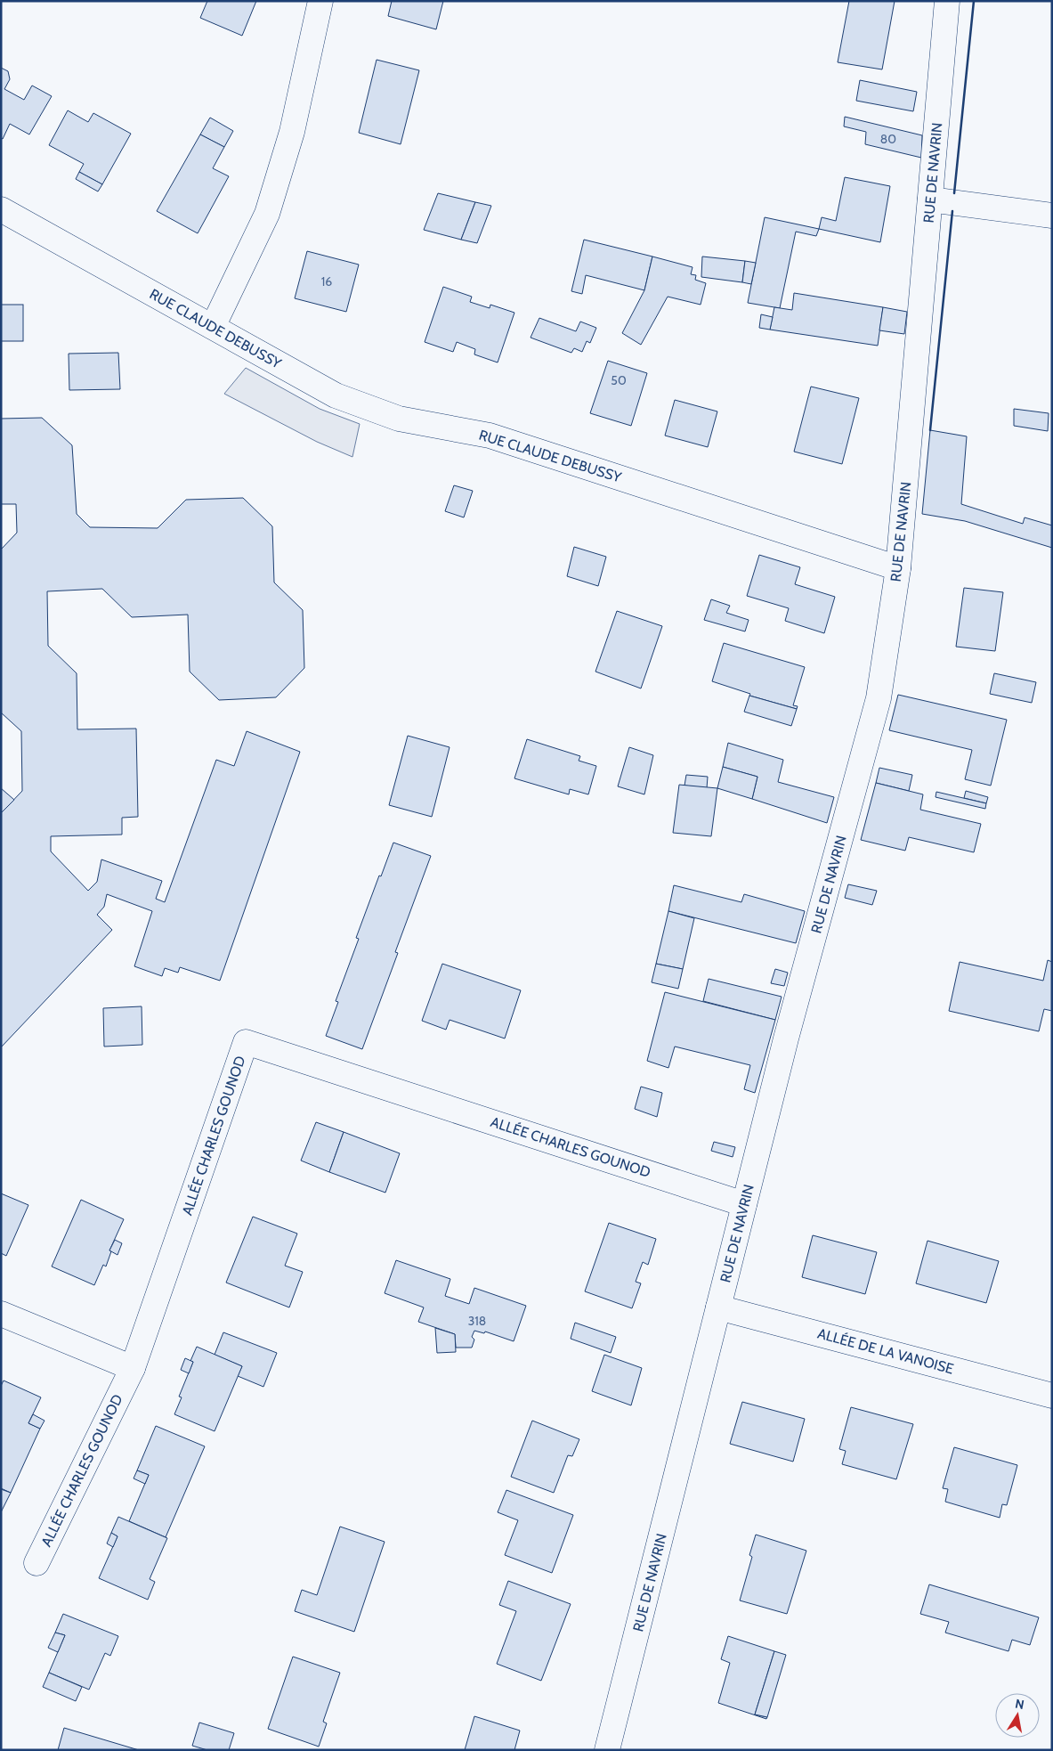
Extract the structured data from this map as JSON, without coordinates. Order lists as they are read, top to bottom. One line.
{"streets":{"street":["RUE DE NAVRIN","RUE CLAUDE DEBUSSY","ALLÉE CHARLES GOUNOD","ALLÉE DE LA VANOISE"]},"crossings":[["RUE DE NAVRIN","RUE CLAUDE DEBUSSY"],["RUE DE NAVRIN","ALLÉE CHARLES GOUNOD"],["RUE DE NAVRIN","ALLÉE DE LA VANOISE"]],"house_numbers":["80","16","50","318"],"north":"top"}
